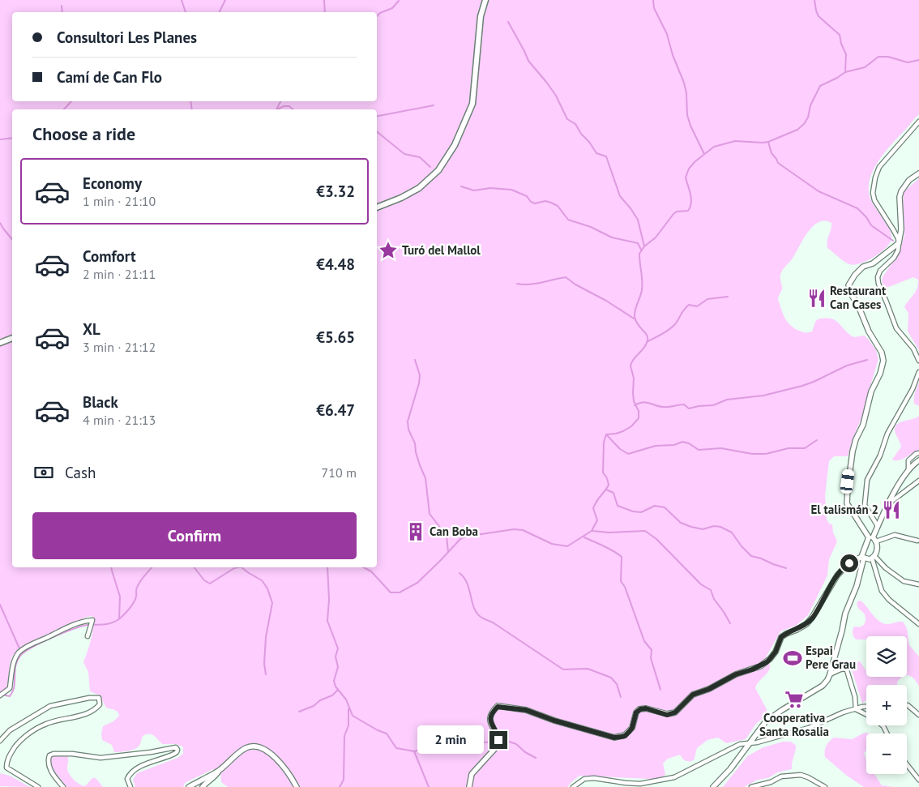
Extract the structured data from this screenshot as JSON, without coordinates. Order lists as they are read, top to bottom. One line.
{"places":{"place":["Turó del Mallol"],"restaurant":["Restaurant Can Cases","El talismán 2"],"building":["Can Boba"],"sports":["Espai Pere Grau"],"supermarket":["Cooperativa Santa Rosalia"]},"page":{"banner":["Consultori Les Planes","Camí de Can Flo"],"heading":"Choose a ride","list":[{"name":"Economy","note":"1 min · 21:10","value":"€3.32"},{"name":"Comfort","note":"2 min · 21:11","value":"€4.48"},{"name":"XL","note":"3 min · 21:12","value":"€5.65"},{"name":"Black","note":"4 min · 21:13","value":"€6.47"}],"pay":["Cash","710 m"],"buttons":"Confirm","map_buttons":["+","−"],"bubble":"2 min"}}
